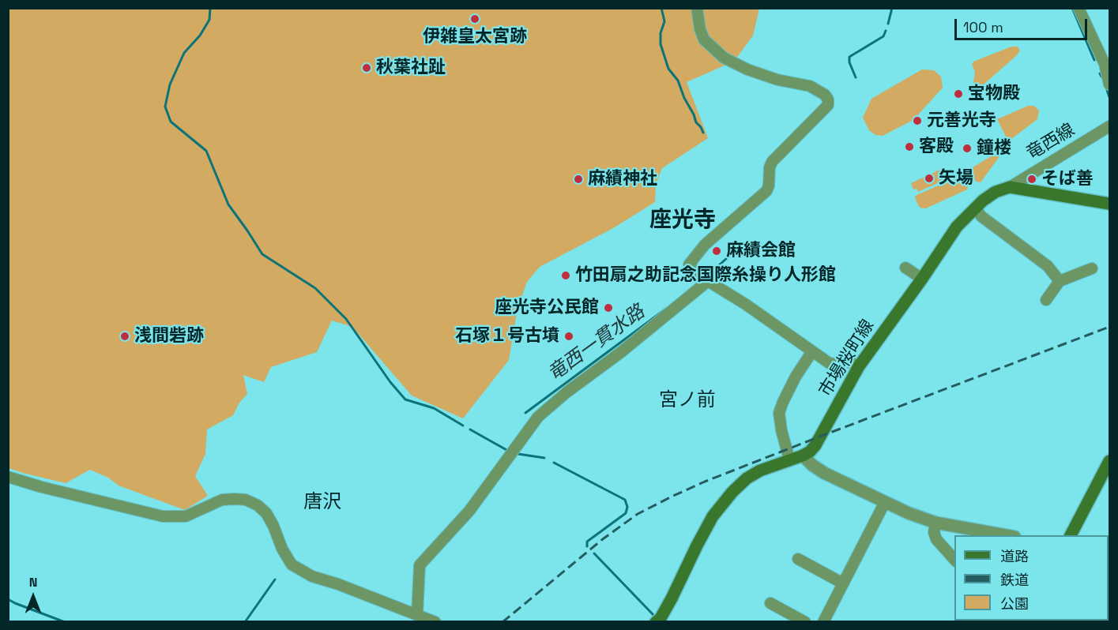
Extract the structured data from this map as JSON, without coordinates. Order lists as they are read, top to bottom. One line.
{"streets":{"main road":["市場桜町線"],"street":["竜西線"]},"crossings":[["竜西線","市場桜町線"]],"districts":["座光寺","宮ノ前","唐沢"],"water":["竜西一貫水路"],"places":["伊雑皇太宮跡","秋葉社趾","宝物殿","元善光寺","客殿","鐘楼","矢場","麻績神社","そば善","麻績会館","竹田扇之助記念国際糸操り人形館","座光寺公民館","浅間砦跡","石塚１号古墳"],"legend":["道路","鉄道","公園"],"scale_bar":"100 m","north":"top"}
